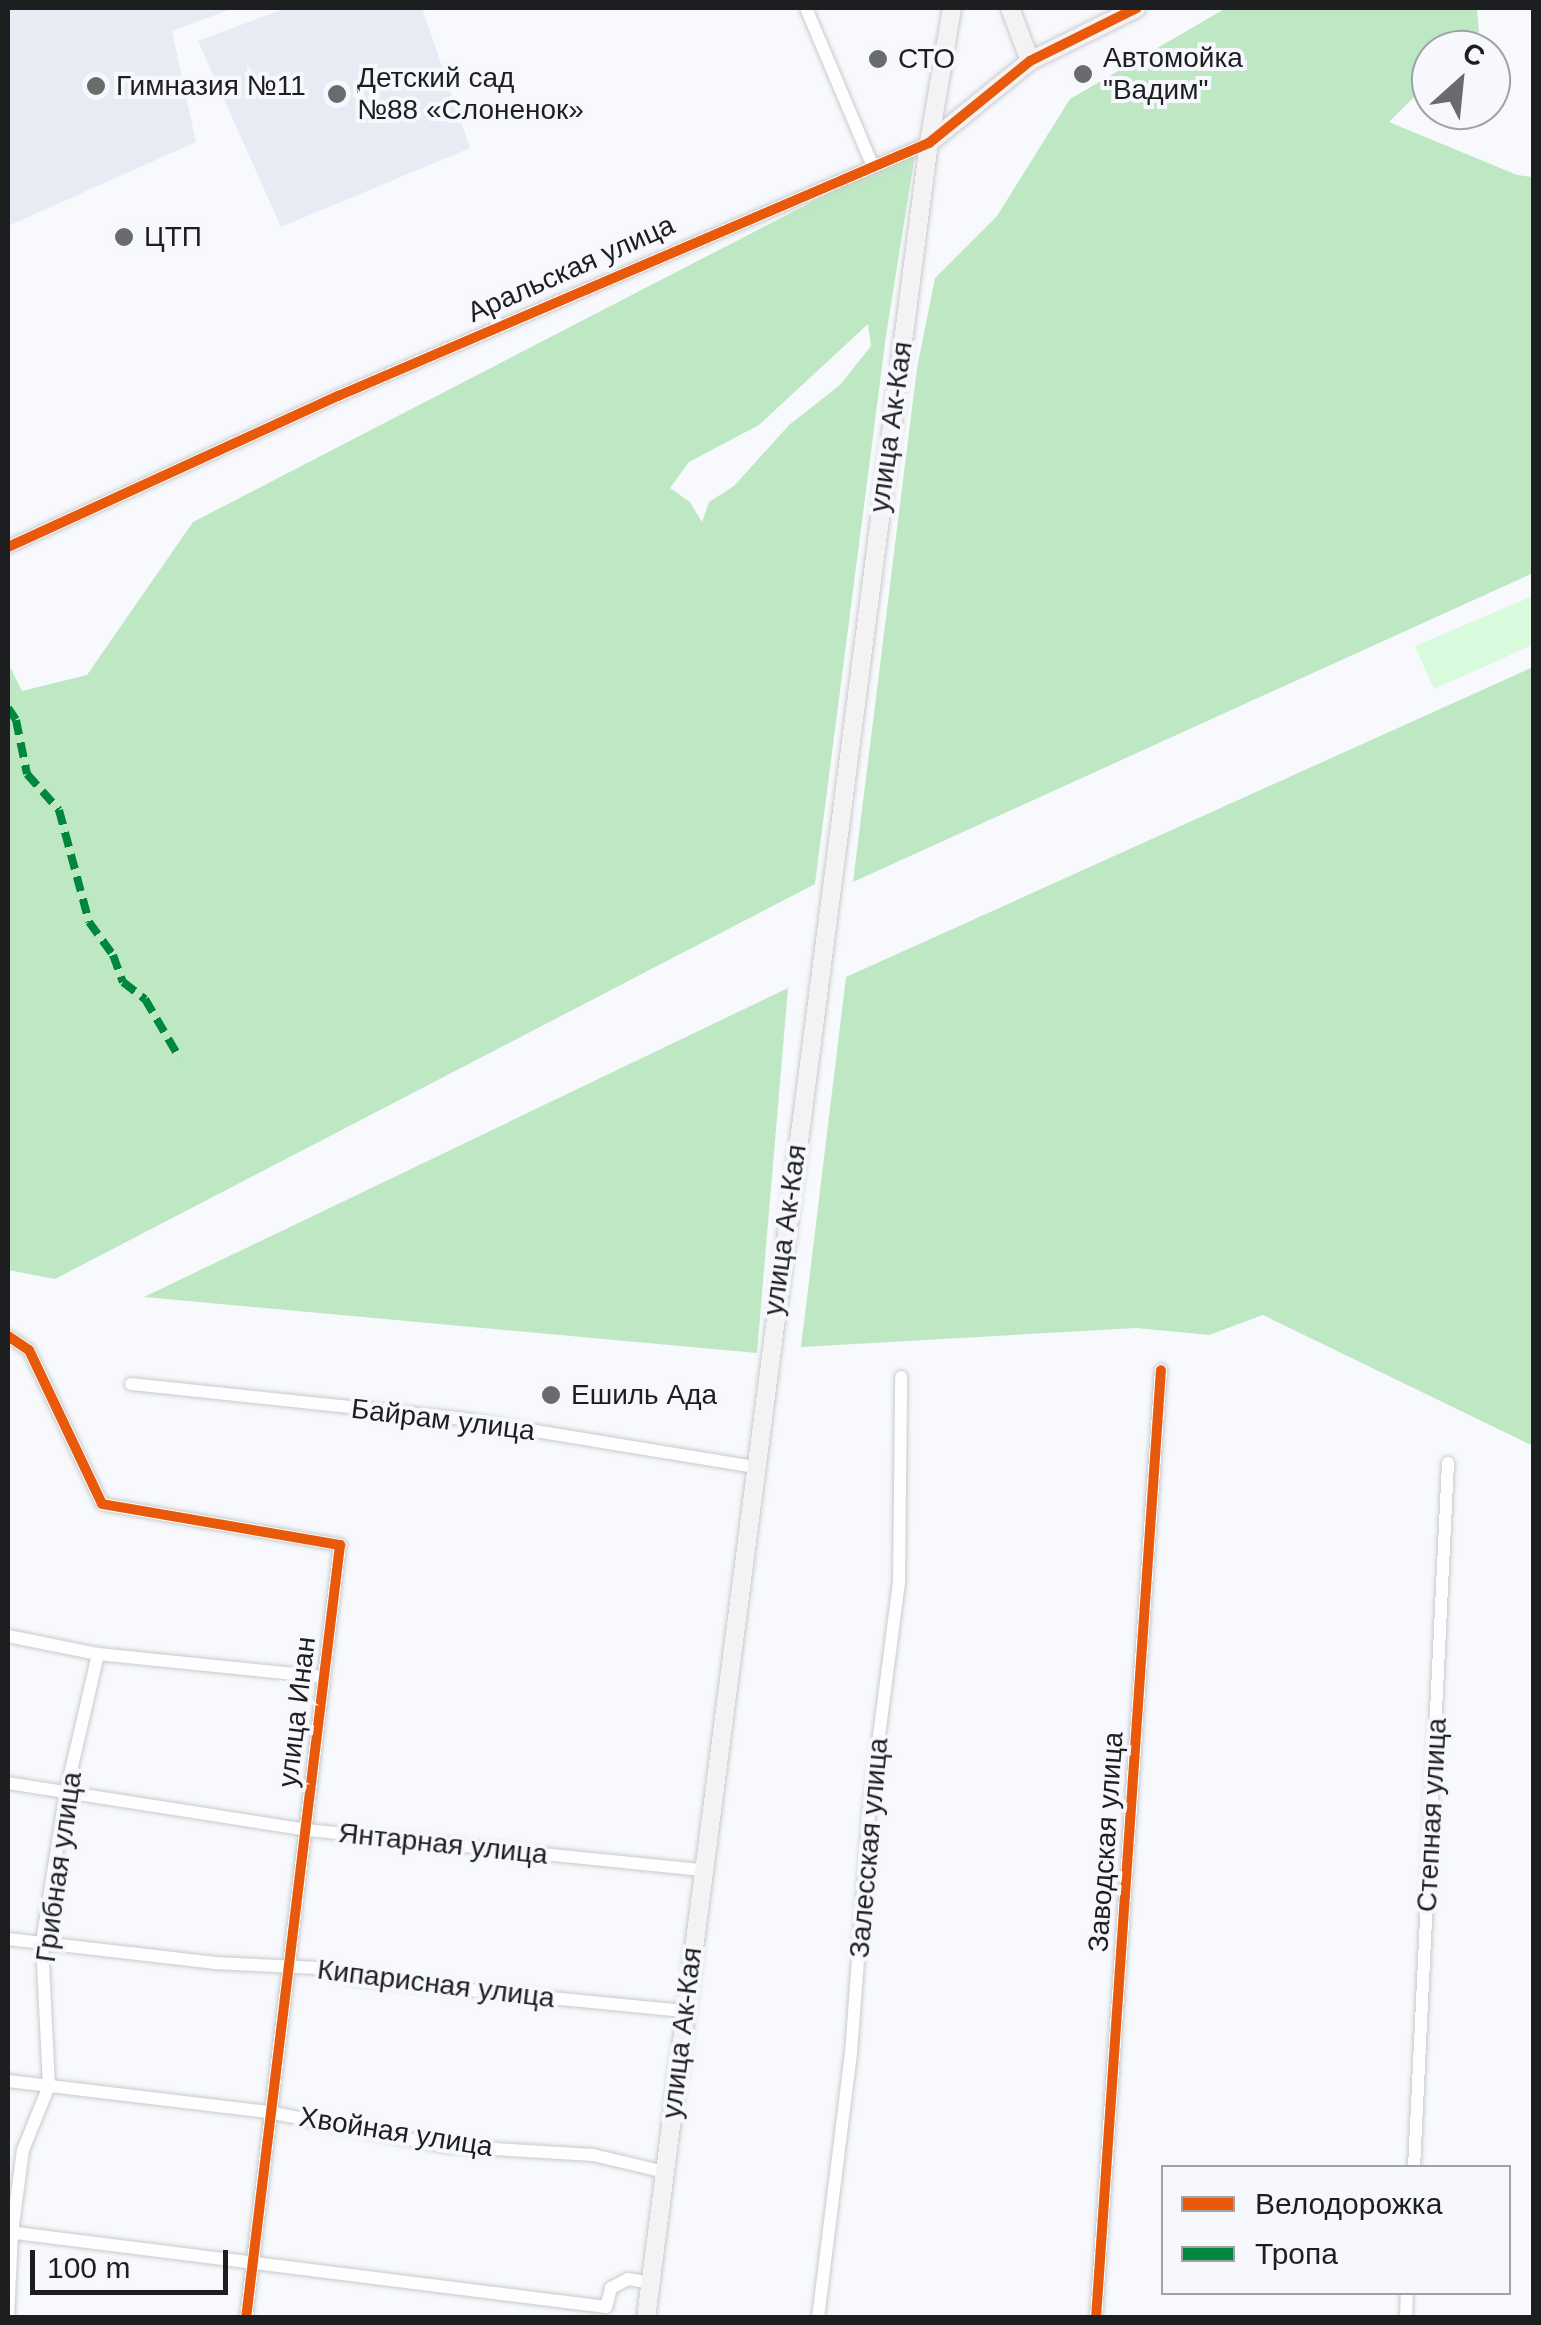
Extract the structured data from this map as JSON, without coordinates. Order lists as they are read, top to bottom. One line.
{"streets":{"main road":["Аральская улица","улица Ак-Кая"],"street":["Байрам улица","улица Инан","Степная улица","Заводская улица","Янтарная улица","Залесская улица","Грибная улица","Кипарисная улица","Хвойная улица"]},"crossings":[["Аральская улица","улица Ак-Кая"],["улица Ак-Кая","Байрам улица"],["улица Ак-Кая","Янтарная улица"],["улица Ак-Кая","Кипарисная улица"],["улица Ак-Кая","Хвойная улица"],["улица Инан","Янтарная улица"],["улица Инан","Кипарисная улица"],["улица Инан","Хвойная улица"],["Янтарная улица","Грибная улица"],["Грибная улица","Кипарисная улица"],["Грибная улица","Хвойная улица"]],"places":["СТО","Автомойка \"Вадим\"","Гимназия №11","Детский сад №88 «Слоненок»","ЦТП","Ешиль Ада"],"legend":["Велодорожка","Тропа"],"scale_bar":"100 m","north":"top right"}
